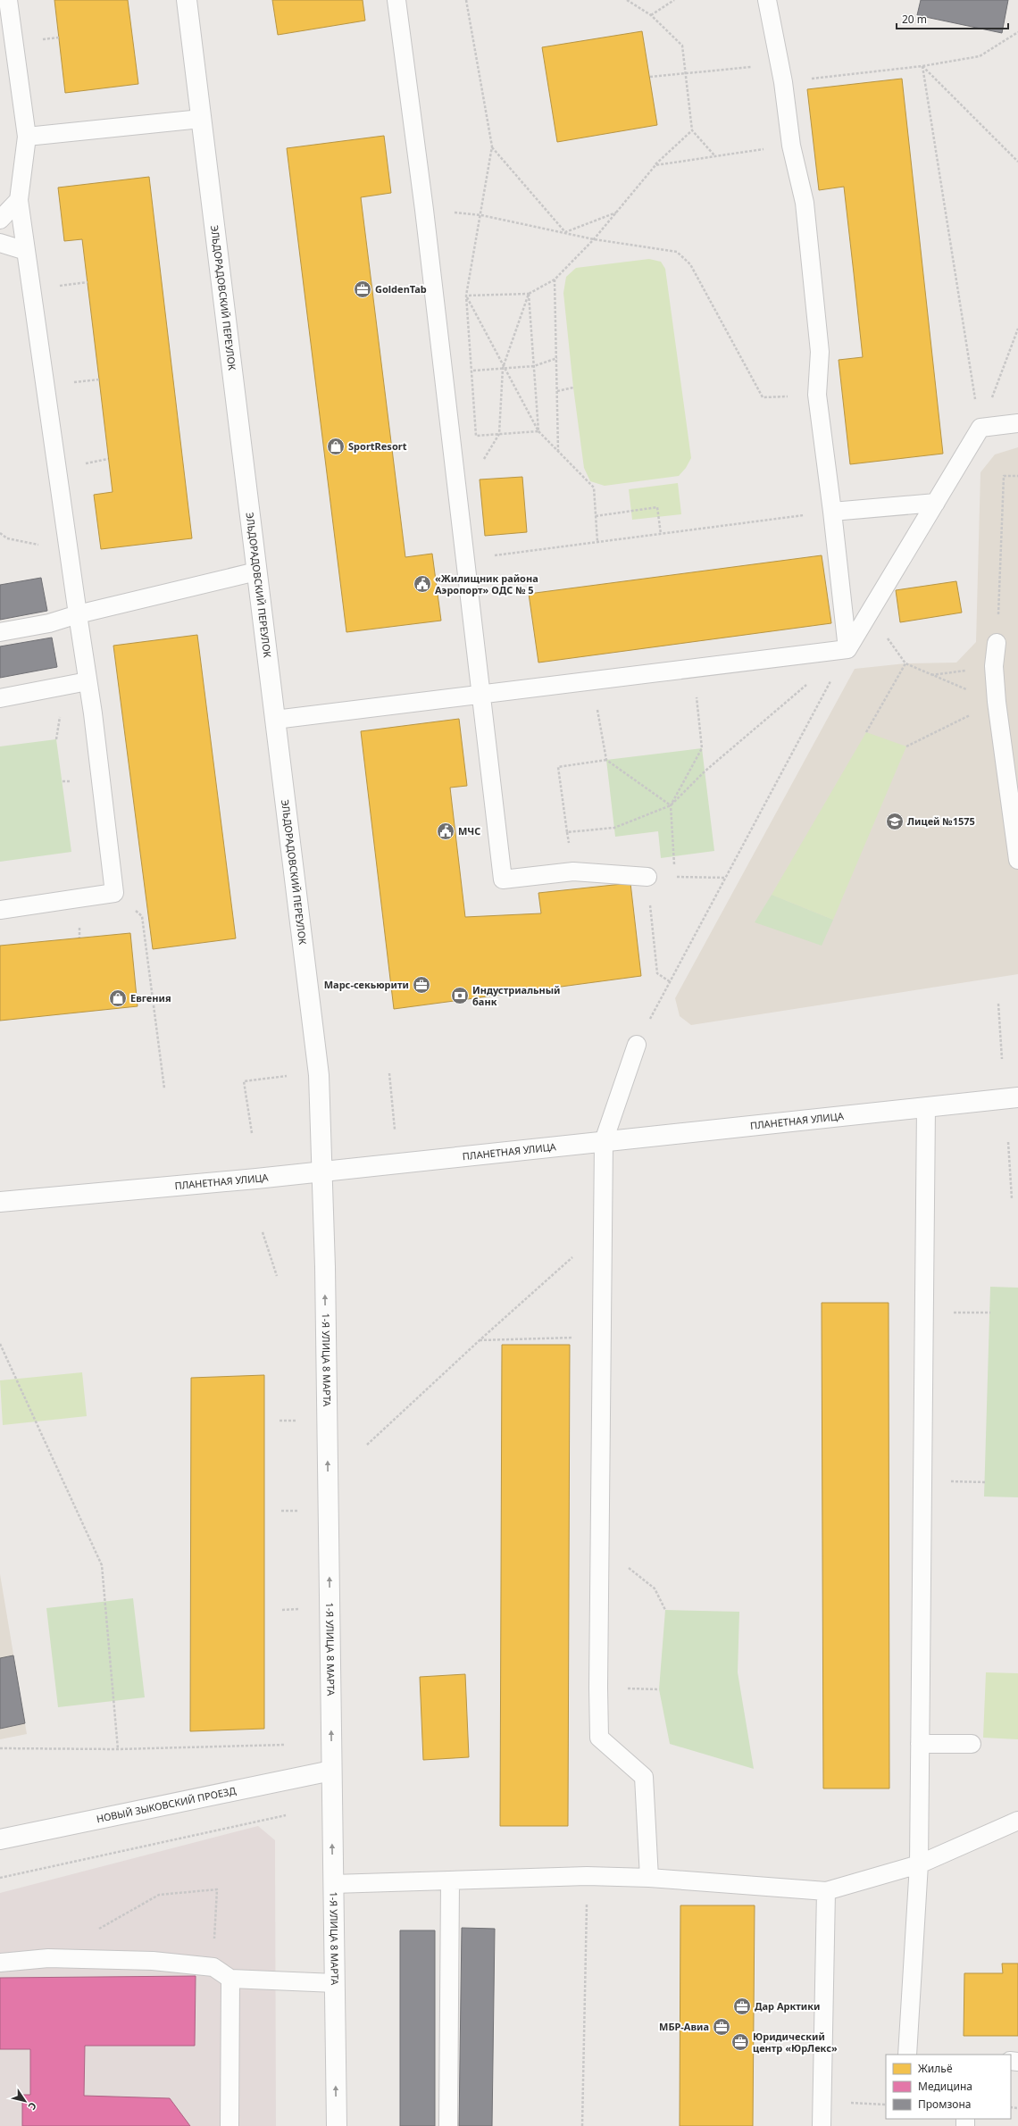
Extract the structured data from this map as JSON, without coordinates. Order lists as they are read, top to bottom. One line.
{"streets":{"street":["ЭЛЬДОРАДОВСКИЙ ПЕРЕУЛОК","ПЛАНЕТНАЯ УЛИЦА","1-Я УЛИЦА 8 МАРТА","НОВЫЙ ЗЫКОВСКИЙ ПРОЕЗД"]},"crossings":[["ЭЛЬДОРАДОВСКИЙ ПЕРЕУЛОК","ПЛАНЕТНАЯ УЛИЦА"],["ЭЛЬДОРАДОВСКИЙ ПЕРЕУЛОК","1-Я УЛИЦА 8 МАРТА"],["ПЛАНЕТНАЯ УЛИЦА","1-Я УЛИЦА 8 МАРТА"],["1-Я УЛИЦА 8 МАРТА","НОВЫЙ ЗЫКОВСКИЙ ПРОЕЗД"]],"one_way":["1-Я УЛИЦА 8 МАРТА"],"places":{"office":["GoldenTab","Марс-секьюрити","Дар Арктики","МБР-Авиа","Юридический центр «ЮрЛекс»"],"shop":["SportResort","Евгения"],"public building":["«Жилищник района Аэропорт» ОДС № 5","МЧС"],"school or university":["Лицей №1575"],"bank":["Индустриальный банк"]},"legend":["Жильё","Медицина","Промзона"],"scale_bar":"20 m","north":"bottom right"}
